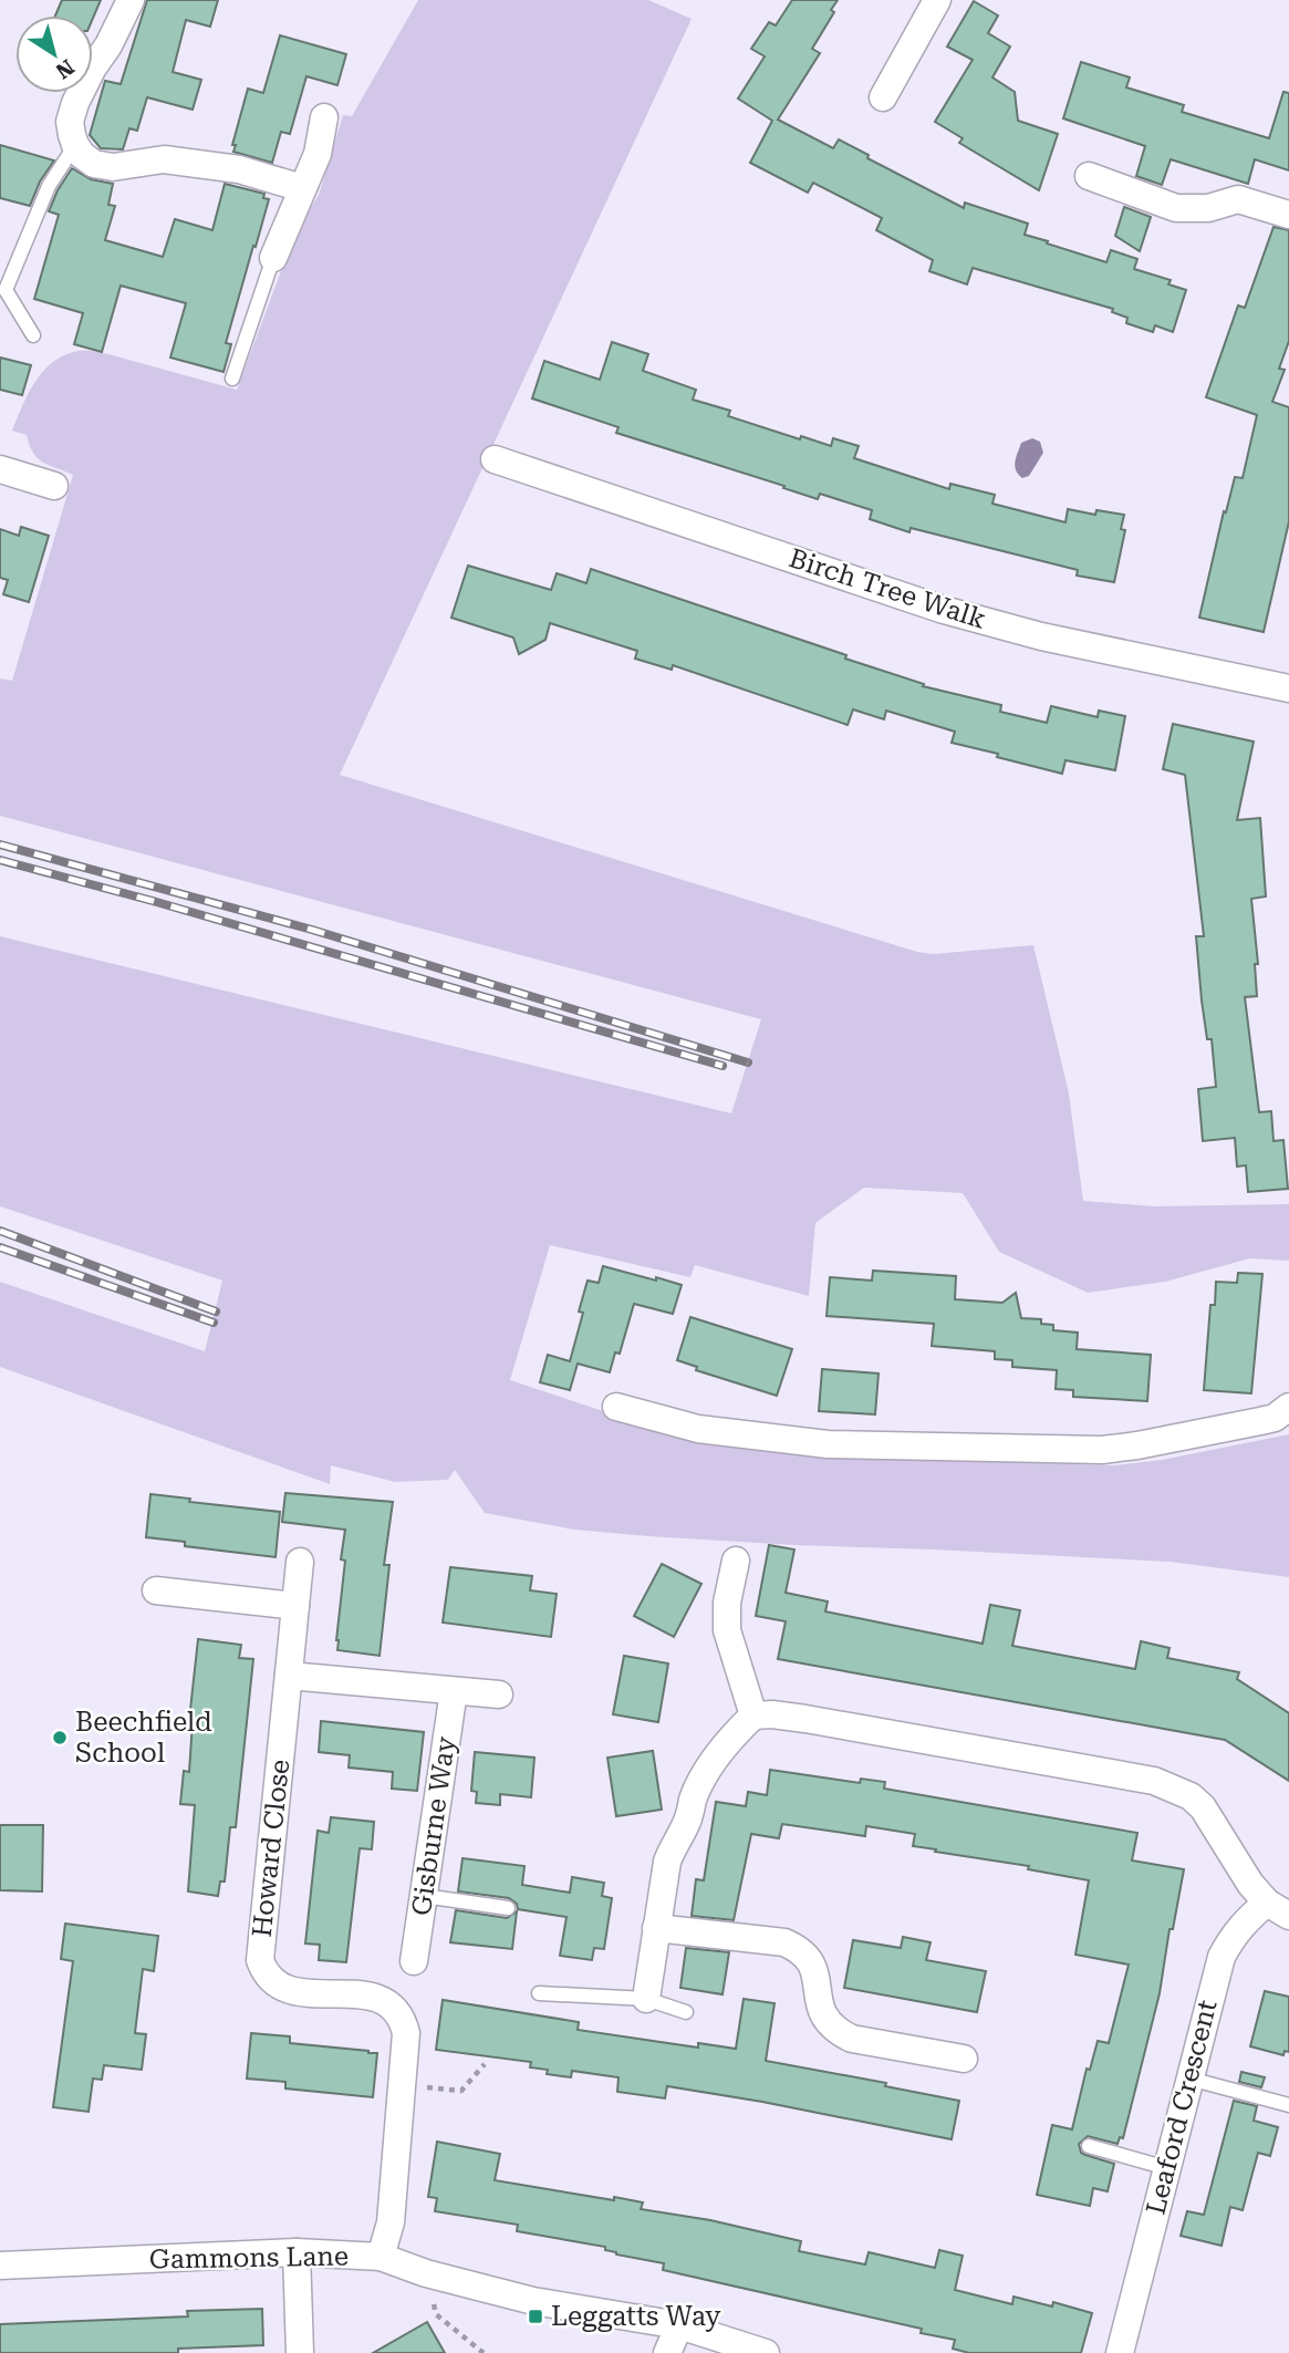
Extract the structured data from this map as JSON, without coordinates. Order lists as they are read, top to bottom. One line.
{"streets":{"street":["Birch Tree Walk","Gisburne Way","Howard Close","Leaford Crescent","Gammons Lane"]},"crossings":[["Howard Close","Gammons Lane"]],"places":{"other":["Beechfield School"],"transit":["Leggatts Way"]},"north":"bottom right"}
